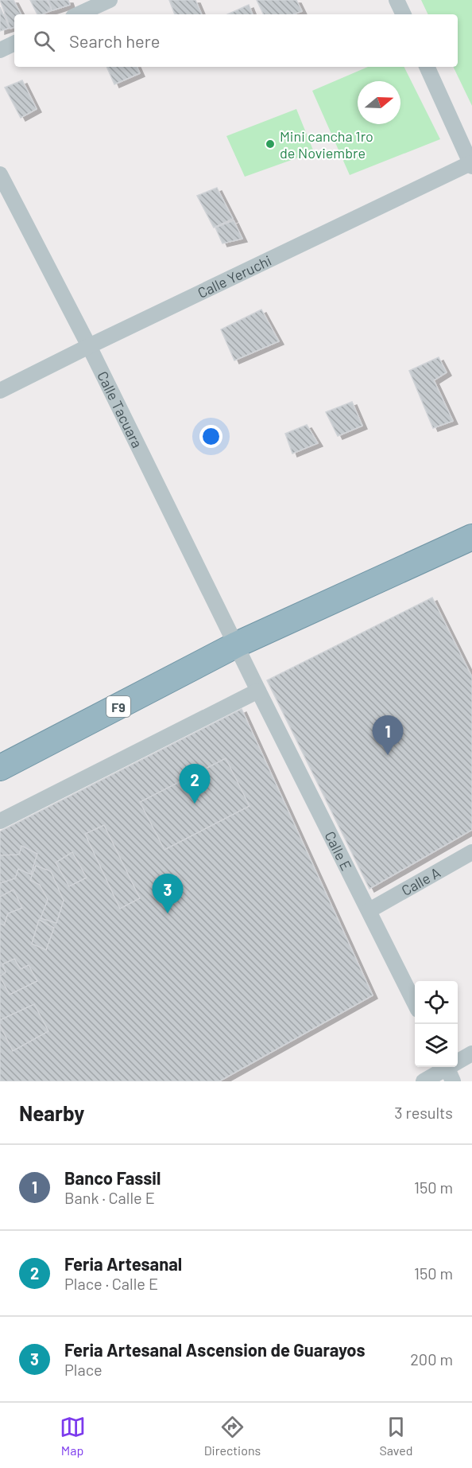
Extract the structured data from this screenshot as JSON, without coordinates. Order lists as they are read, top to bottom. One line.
{"streets":{"highway":["F9"],"street":["Calle Yeruchi","Calle Tacuara","Calle E","Calle A"]},"crossings":[["Calle Yeruchi","Calle Tacuara"],["Calle Tacuara","F9"],["Calle Tacuara","Calle E"],["Calle E","Calle A"]],"places":["Mini cancha 1ro de Noviembre"],"north":"right","page":{"search":"Search here","pins":["1","2","3"],"heading":["Nearby","3 results"],"list":[{"mark":"1","name":"Banco Fassil","note":"Bank · Calle E","value":"150 m"},{"mark":"2","name":"Feria Artesanal","note":"Place · Calle E","value":"150 m"},{"mark":"3","name":"Feria Artesanal Ascension de Guarayos","note":"Place","value":"200 m"}],"nav":["Map","Directions","Saved"]}}
